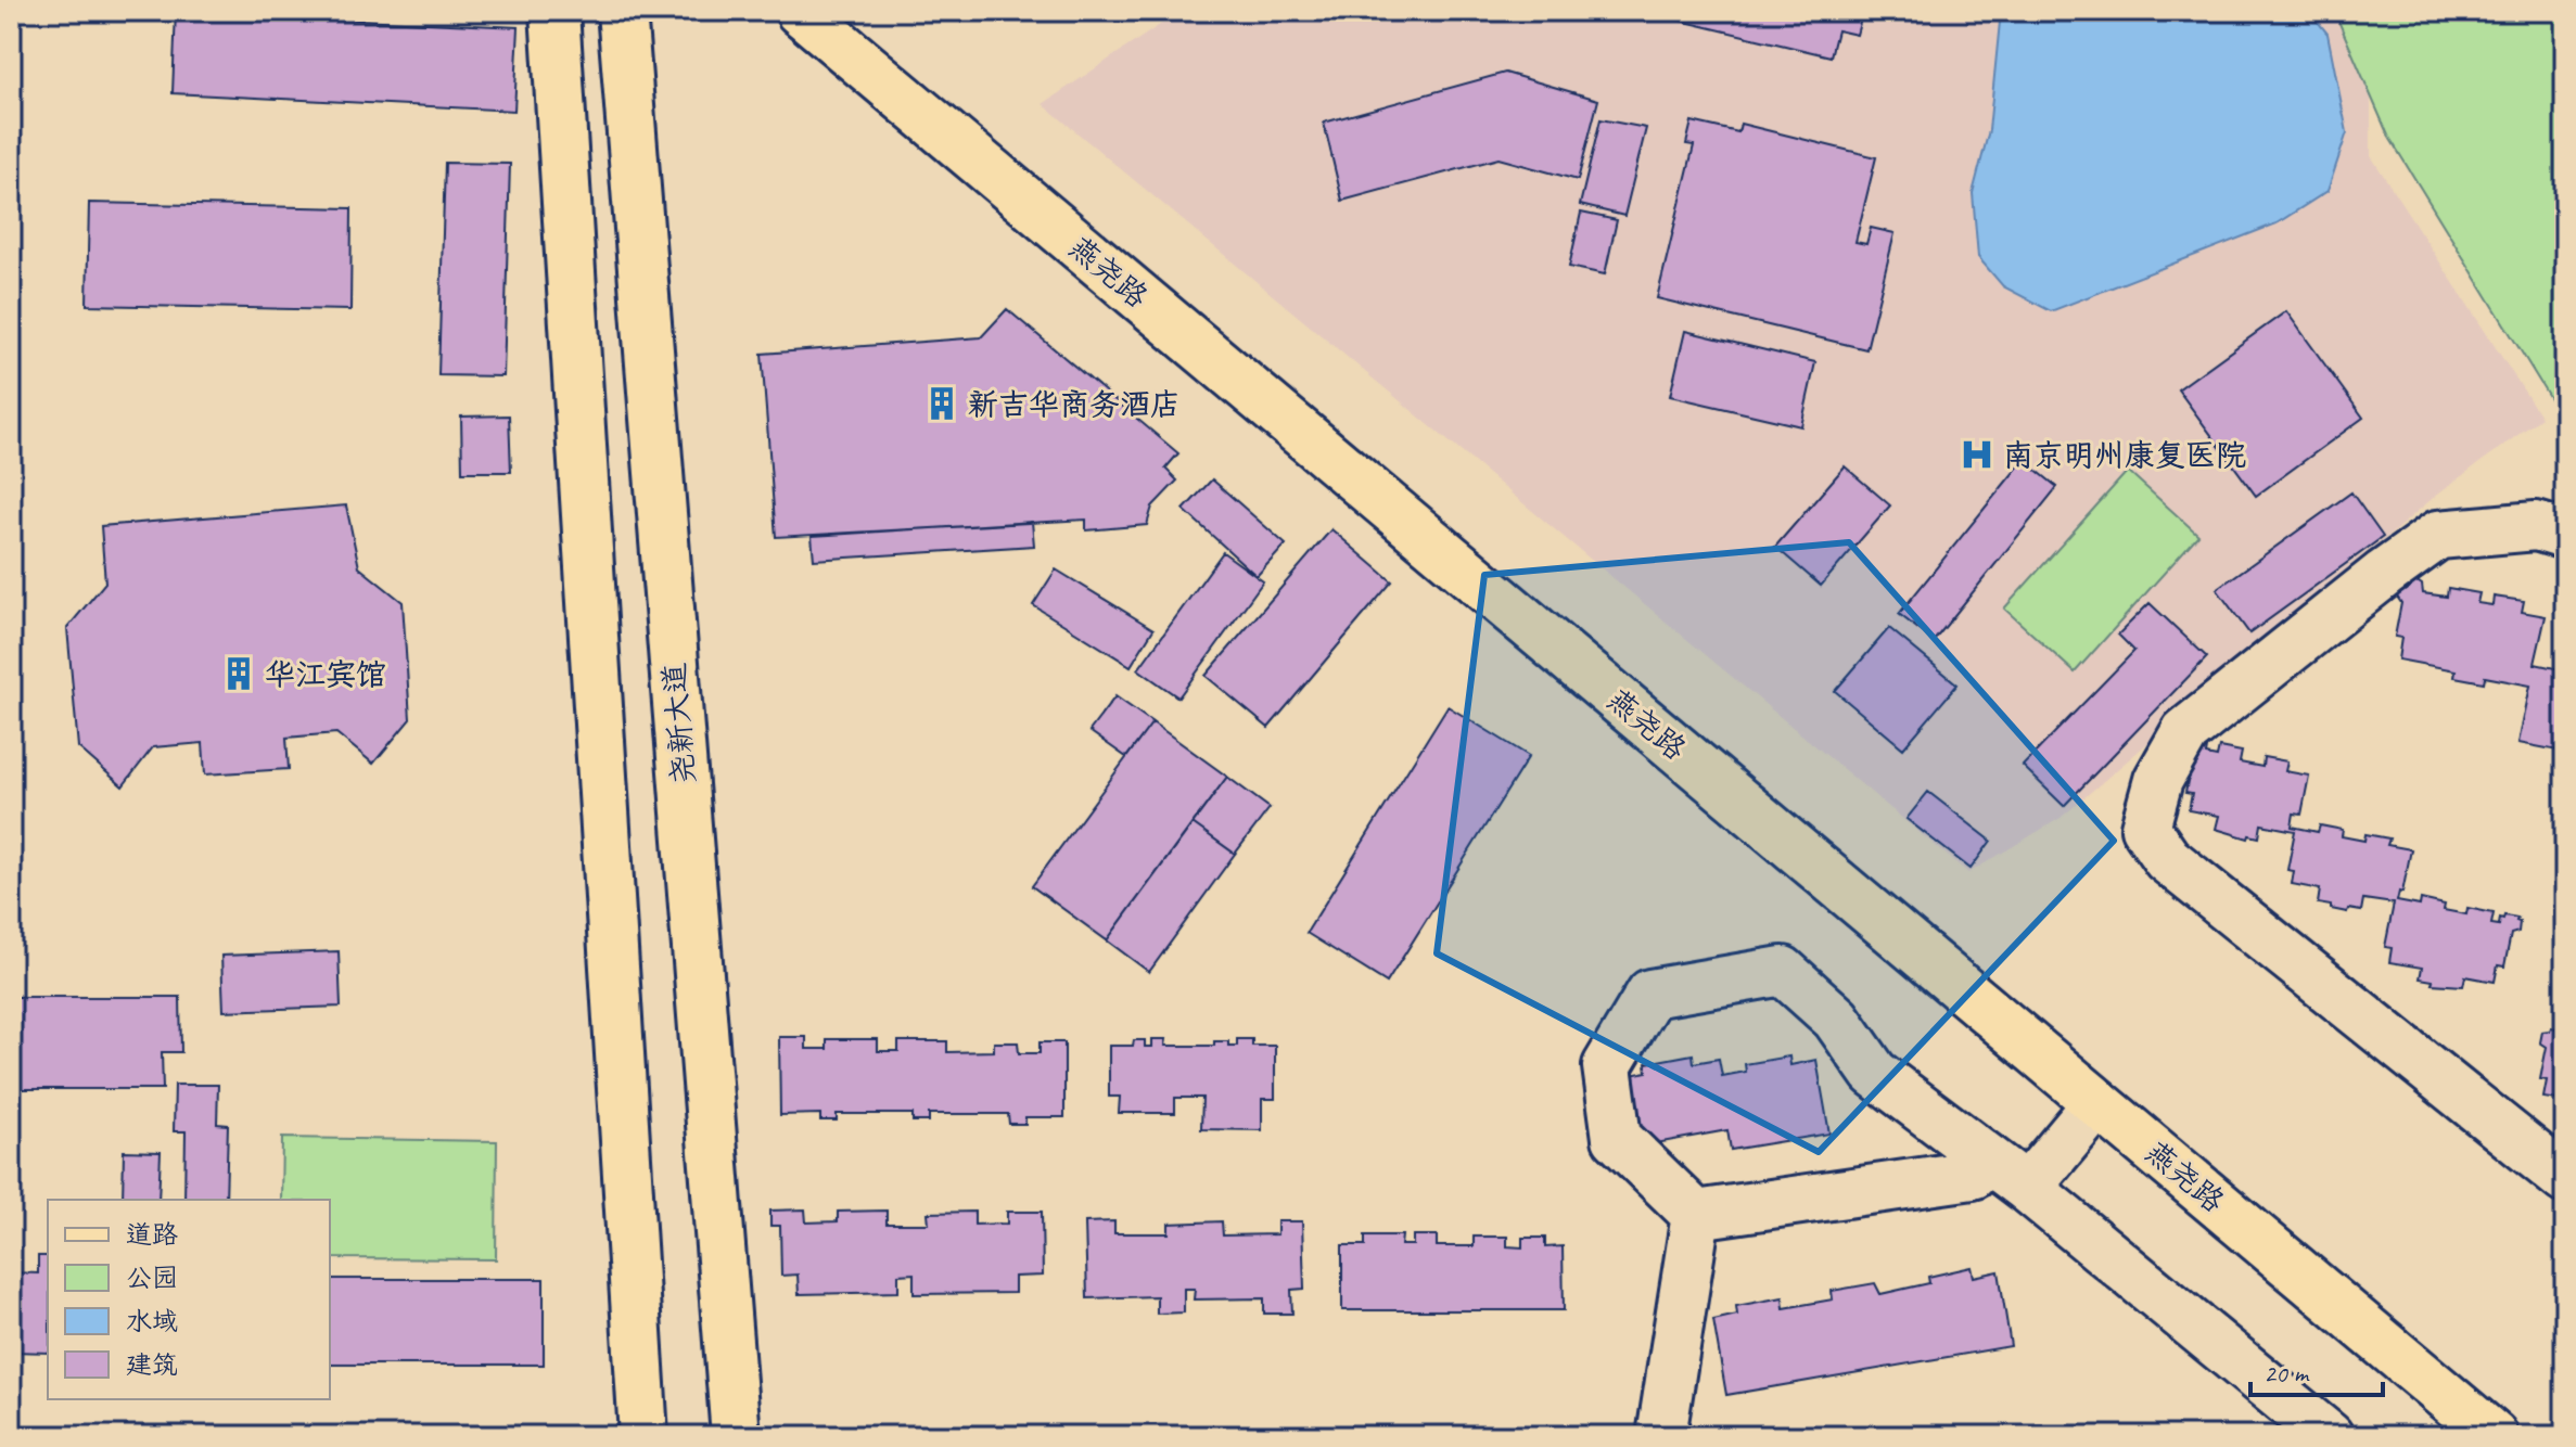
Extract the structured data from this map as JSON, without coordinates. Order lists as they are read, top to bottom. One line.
{"streets":{"main road":["燕尧路","尧新大道"]},"places":{"building":["新吉华商务酒店","华江宾馆"],"hospital":["南京明州康复医院"]},"legend":["道路","公园","水域","建筑"],"scale_bar":"20 m"}
